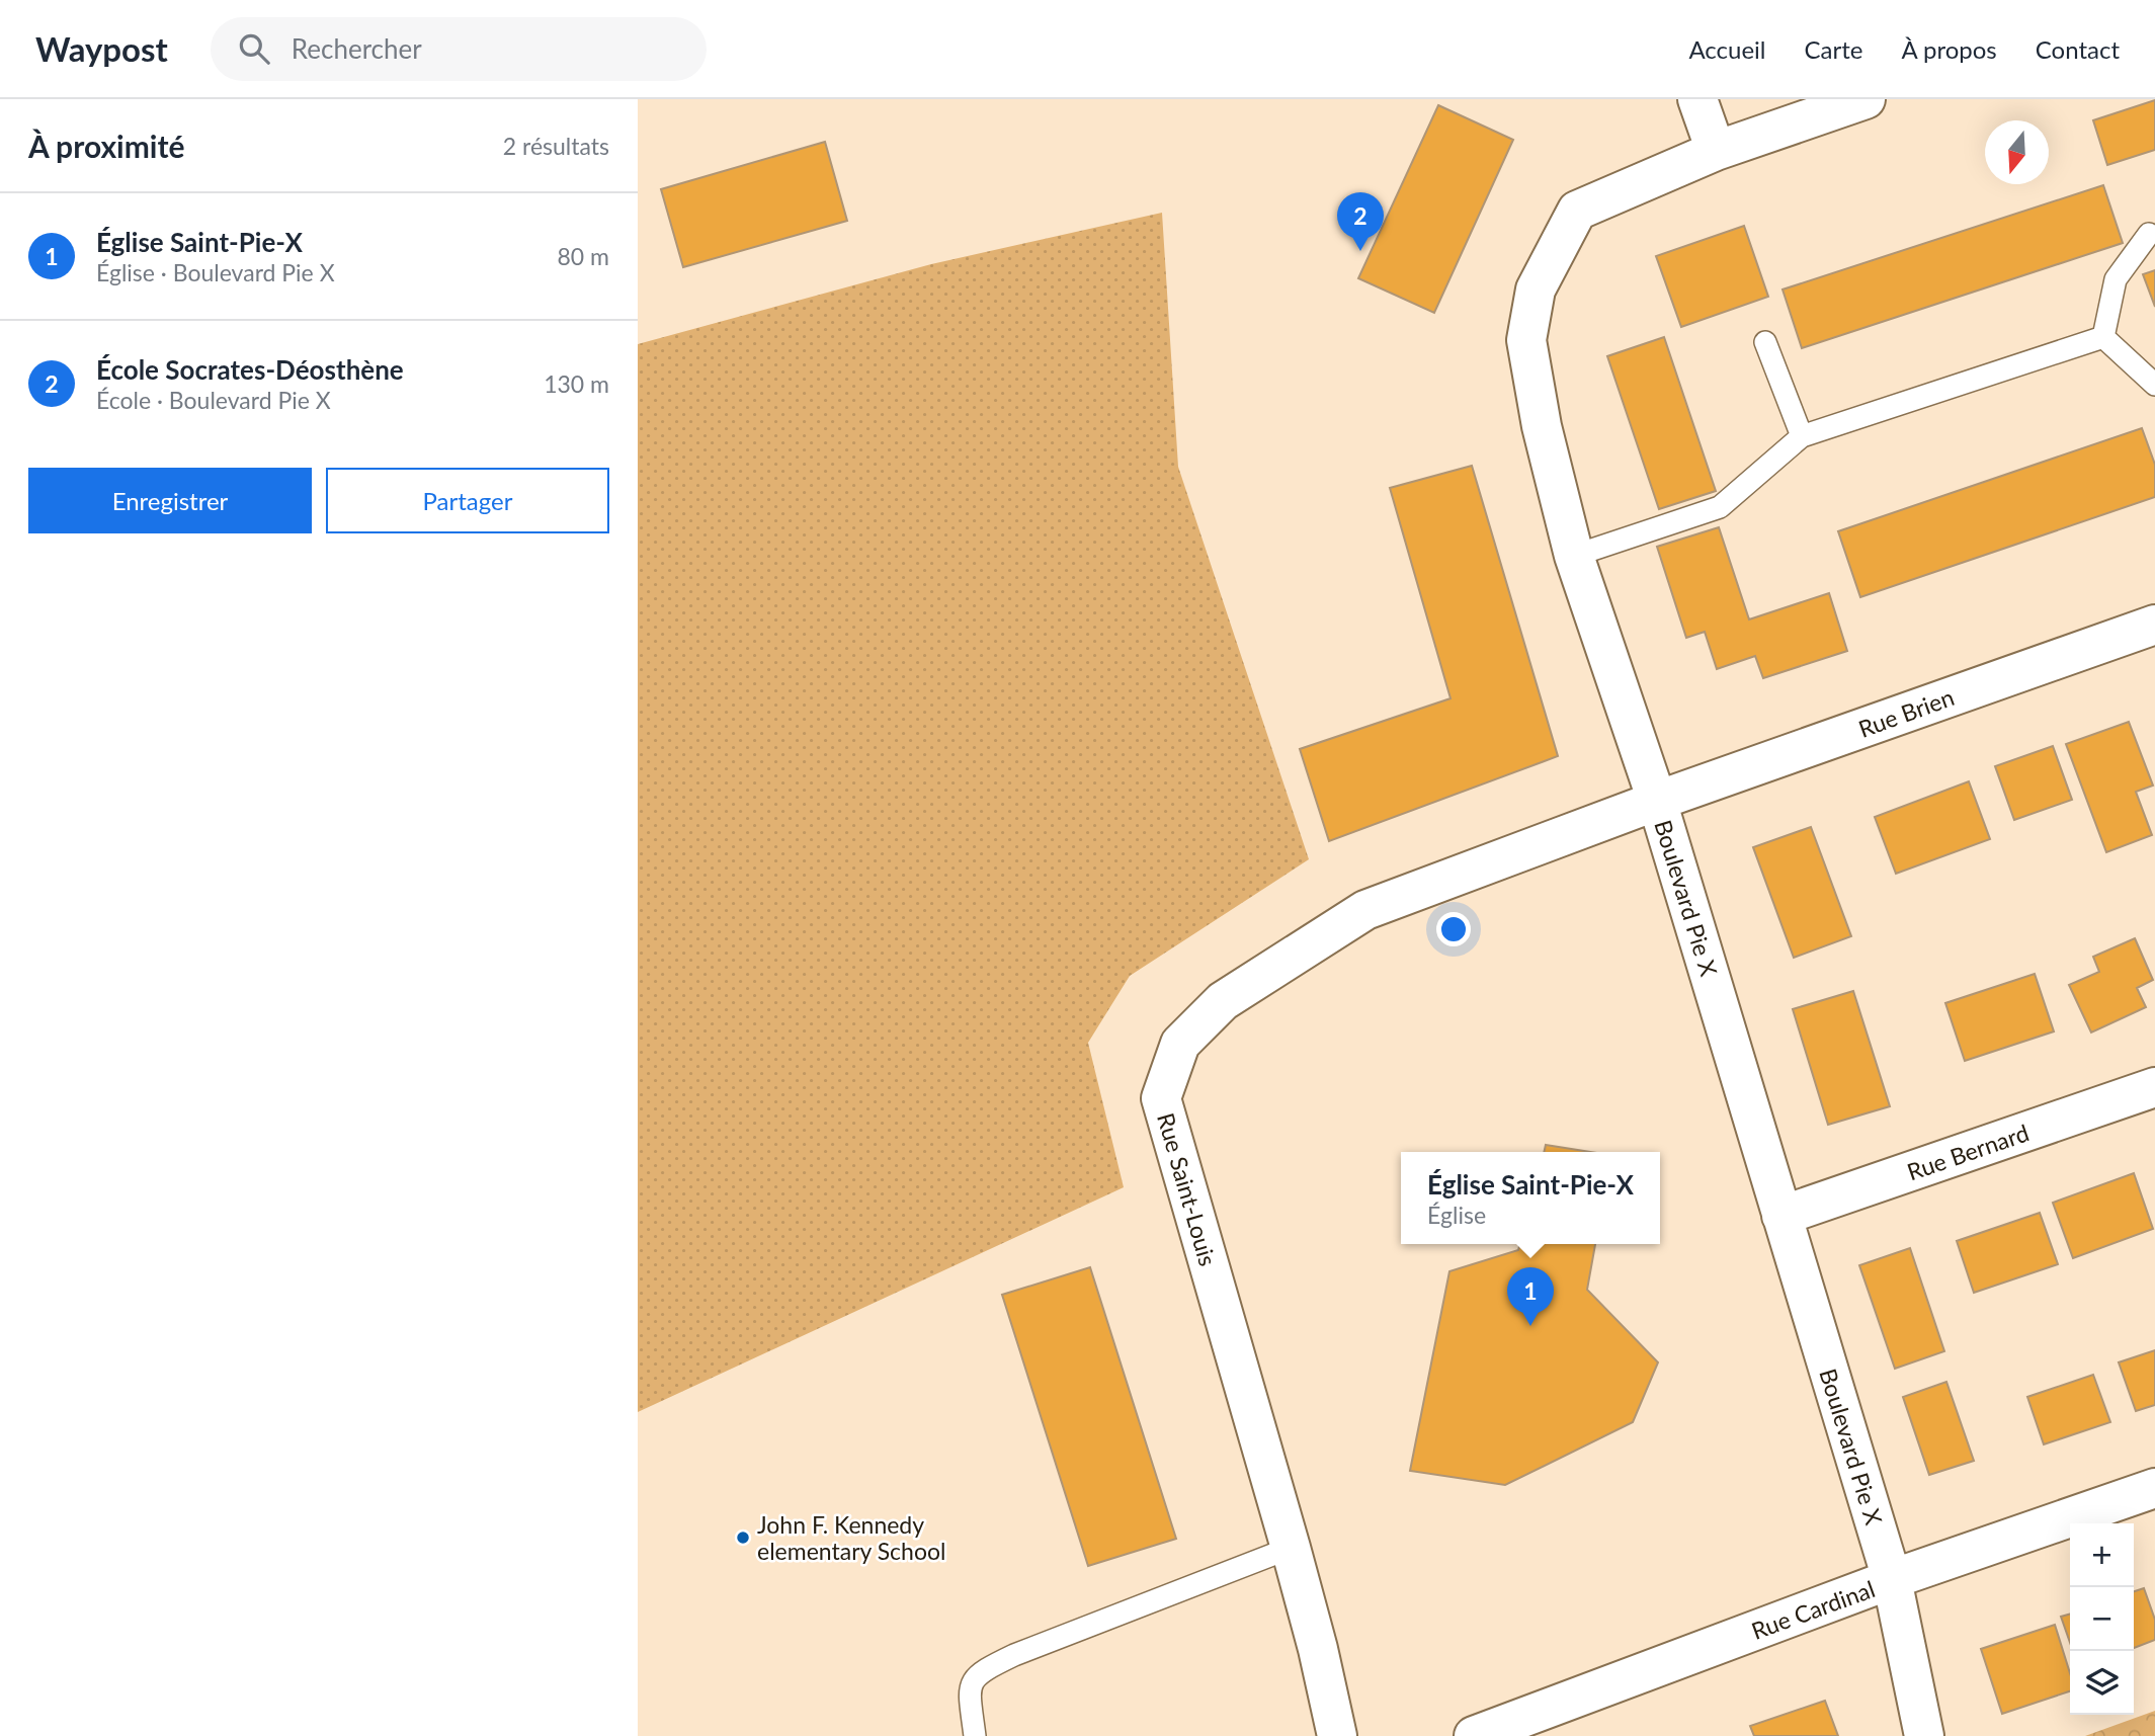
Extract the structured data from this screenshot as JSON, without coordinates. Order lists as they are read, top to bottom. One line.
{"streets":{"street":["Rue Brien","Boulevard Pie X","Rue Bernard","Rue Saint-Louis","Rue Cardinal"]},"crossings":[["Rue Brien","Boulevard Pie X"],["Rue Brien","Rue Saint-Louis"],["Boulevard Pie X","Rue Bernard"],["Boulevard Pie X","Rue Saint-Louis"],["Boulevard Pie X","Rue Cardinal"]],"places":["John F. Kennedy elementary School"],"north":"bottom","page":{"header":"Waypost","search":"Rechercher","nav":["Accueil","Carte","À propos","Contact"],"heading":["À proximité","2 résultats"],"list":[{"mark":"1","name":"Église Saint-Pie-X","note":"Église · Boulevard Pie X","value":"80 m"},{"mark":"2","name":"École Socrates-Déosthène","note":"École · Boulevard Pie X","value":"130 m"}],"pins":["2","1"],"buttons":["Enregistrer","Partager"],"popup":["Église Saint-Pie-X","Église"],"map_buttons":["+","−"]}}
